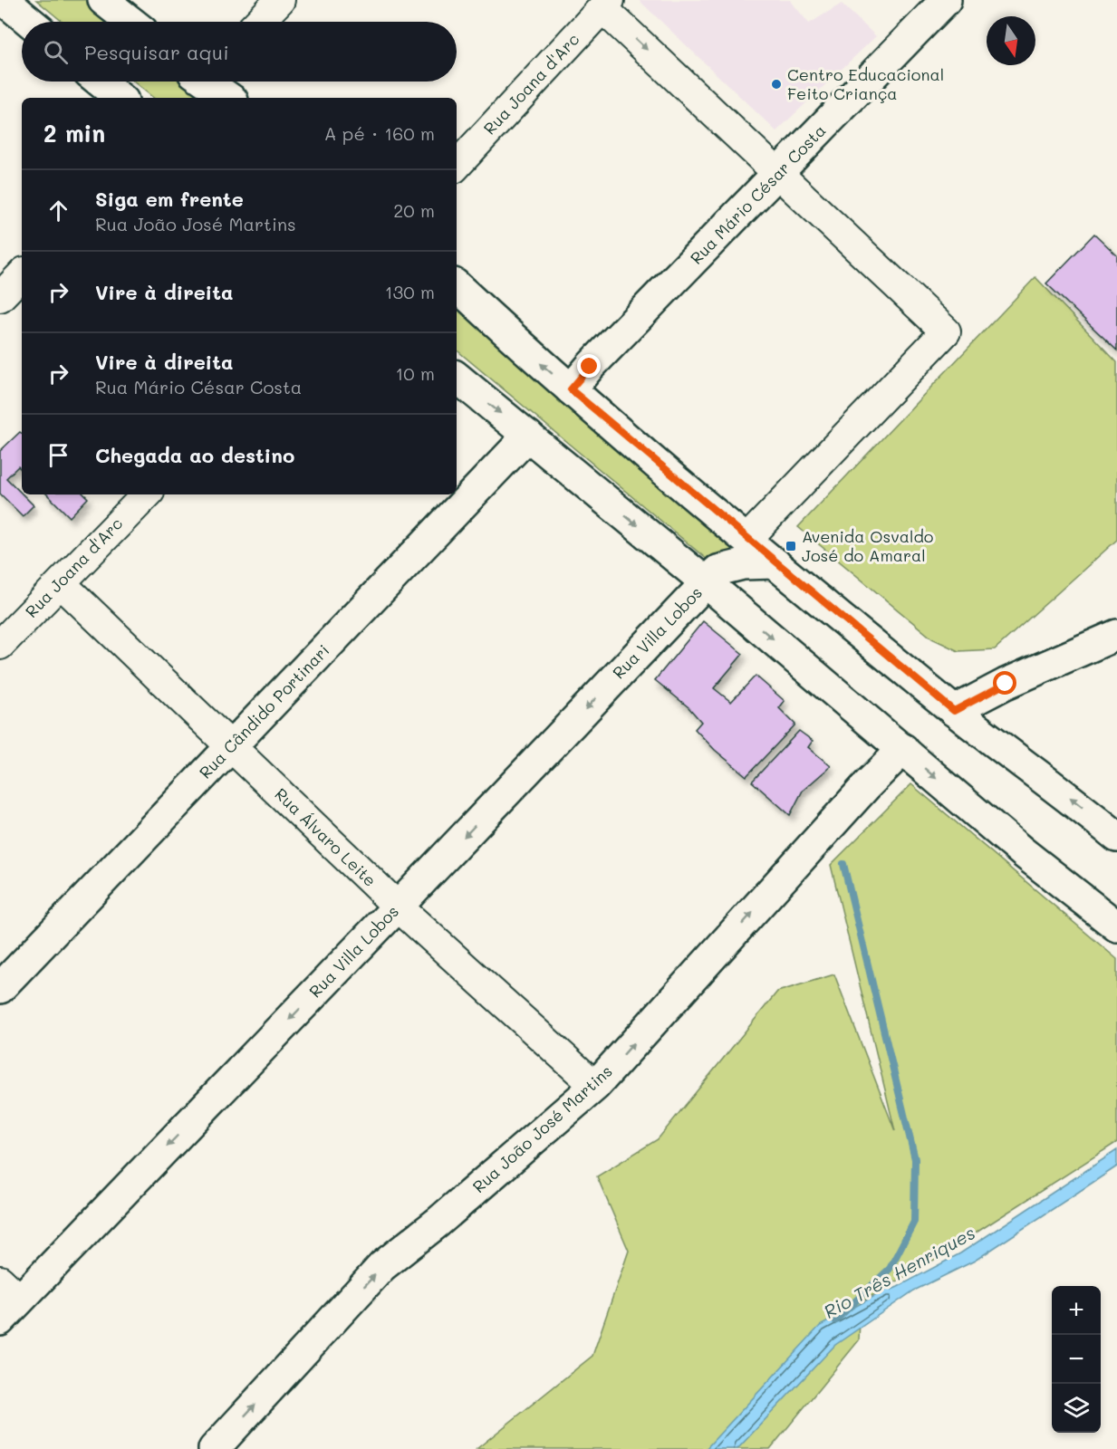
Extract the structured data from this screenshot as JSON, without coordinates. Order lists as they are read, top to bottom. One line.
{"streets":{"main road":["Rua Mário César Costa","Rua Villa Lobos","Rua Cândido Portinari","Rua João José Martins"],"street":["Rua Joana d'Arc","Rua Álvaro Leite"]},"crossings":[["Rua Joana d'Arc","Rua Álvaro Leite"],["Rua Villa Lobos","Rua Álvaro Leite"],["Rua Cândido Portinari","Rua Álvaro Leite"],["Rua Álvaro Leite","Rua João José Martins"]],"one_way":["Rua Villa Lobos","Rua João José Martins"],"water":["Rio Três Henriques"],"places":{"other":["Centro Educacional Feito Criança"],"transit":["Avenida Osvaldo José do Amaral"]},"north":"bottom","page":{"search":"Pesquisar aqui","heading":["2 min","A pé · 160 m"],"list":[["Siga em frente","Rua João José Martins","20 m"],["Vire à direita","130 m"],["Vire à direita","Rua Mário César Costa","10 m"],"Chegada ao destino"],"map_buttons":["+","−"]}}
